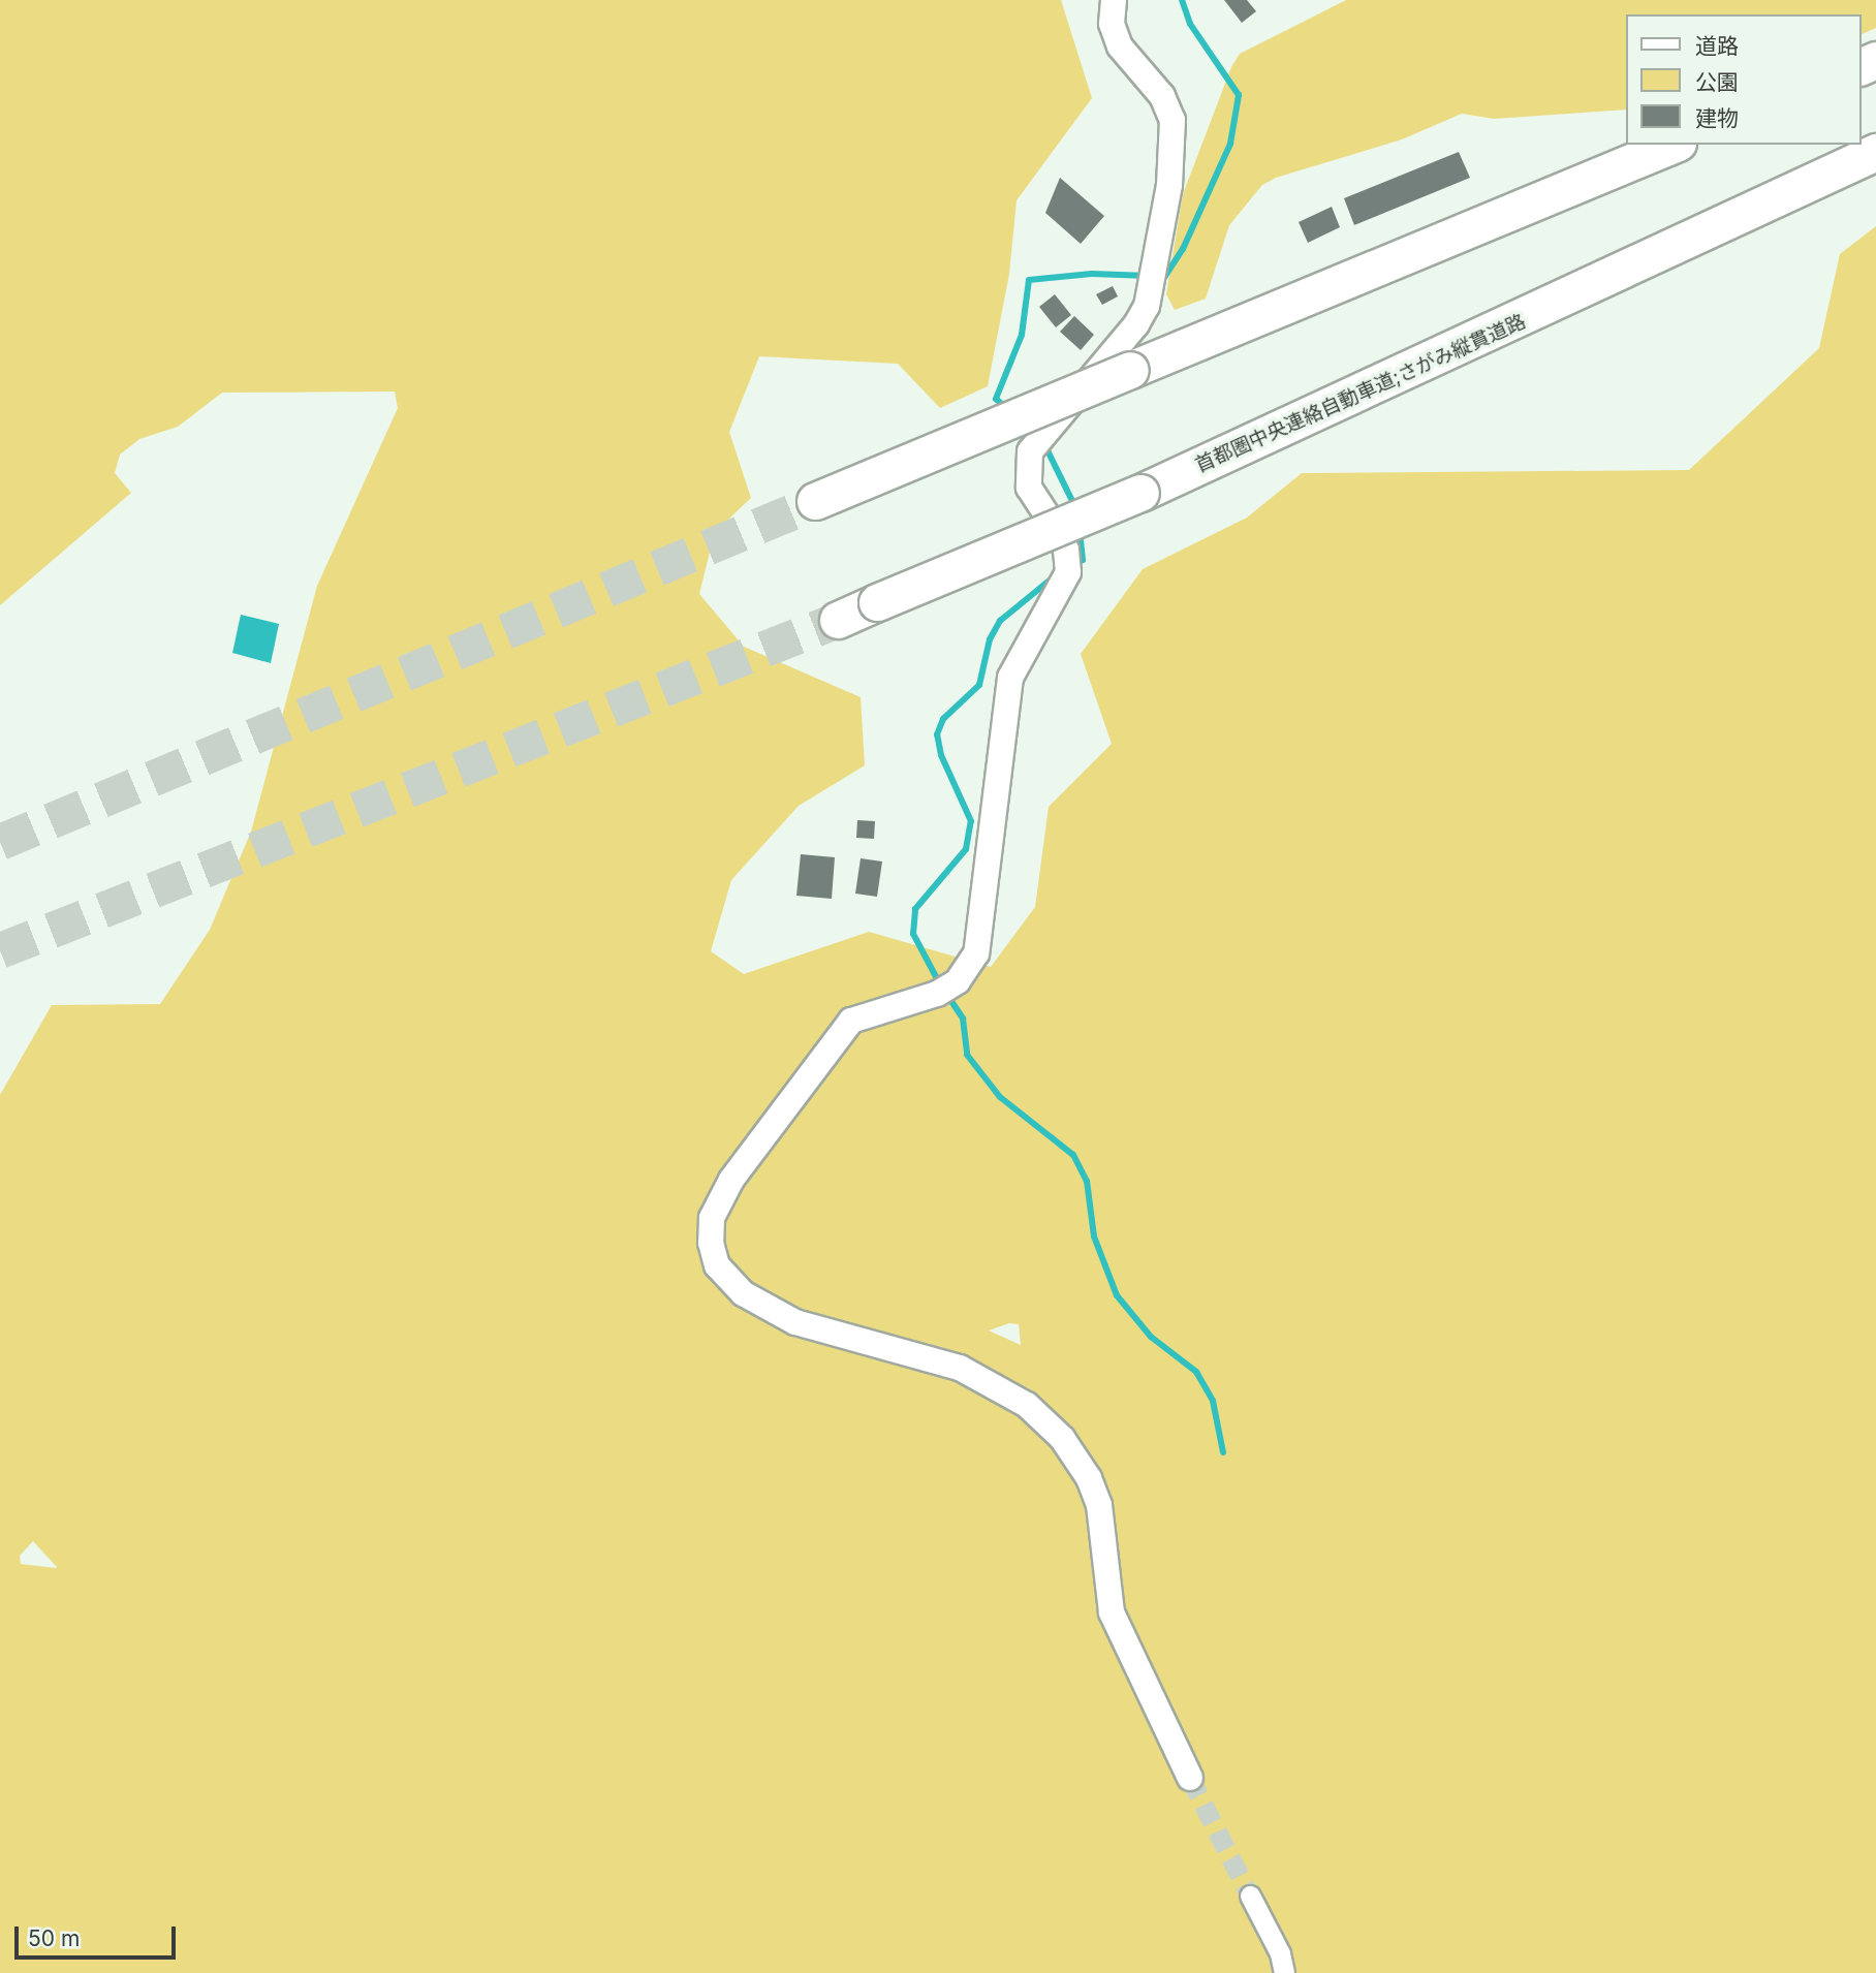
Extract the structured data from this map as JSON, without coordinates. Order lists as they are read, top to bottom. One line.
{"streets":{"highway":["首都圏中央連絡自動車道;さがみ縦貫道路"]},"legend":["道路","公園","建物"],"scale_bar":"50 m"}
